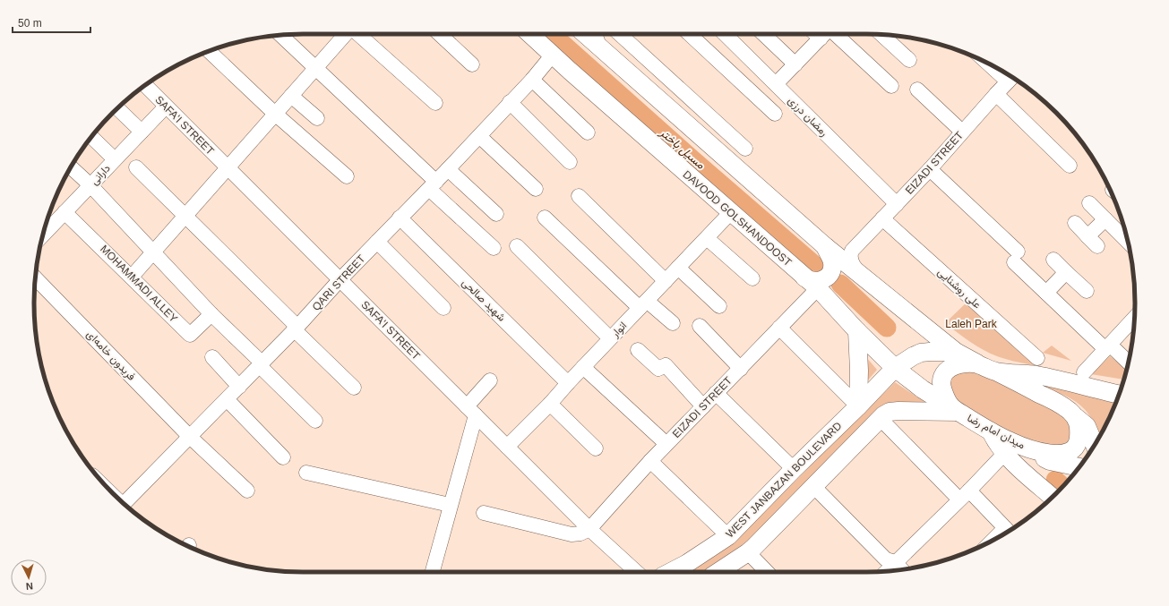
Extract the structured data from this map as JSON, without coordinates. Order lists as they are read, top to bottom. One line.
{"streets":{"main road":["DAVOOD GOLSHANDOOST","میدان امام رضا","WEST JANBAZAN BOULEVARD"],"street":["رمضان درزی","SAFA'I STREET","EIZADI STREET","دارانی","QARI STREET","MOHAMMADI ALLEY","علی روشنایی","شهید صالحی","انوار","فریدون خامه‌ای"]},"crossings":[["رمضان درزی","EIZADI STREET"],["SAFA'I STREET","EIZADI STREET"],["SAFA'I STREET","دارانی"],["SAFA'I STREET","QARI STREET"],["SAFA'I STREET","انوار"],["EIZADI STREET","DAVOOD GOLSHANDOOST"],["EIZADI STREET","علی روشنایی"],["دارانی","MOHAMMADI ALLEY"],["DAVOOD GOLSHANDOOST","QARI STREET"],["DAVOOD GOLSHANDOOST","انوار"],["DAVOOD GOLSHANDOOST","میدان امام رضا"],["DAVOOD GOLSHANDOOST","WEST JANBAZAN BOULEVARD"],["QARI STREET","شهید صالحی"],["QARI STREET","فریدون خامه‌ای"],["شهید صالحی","انوار"]],"water":["مسیل باختر"],"parks":["Laleh Park"],"scale_bar":"50 m","north":"bottom"}
